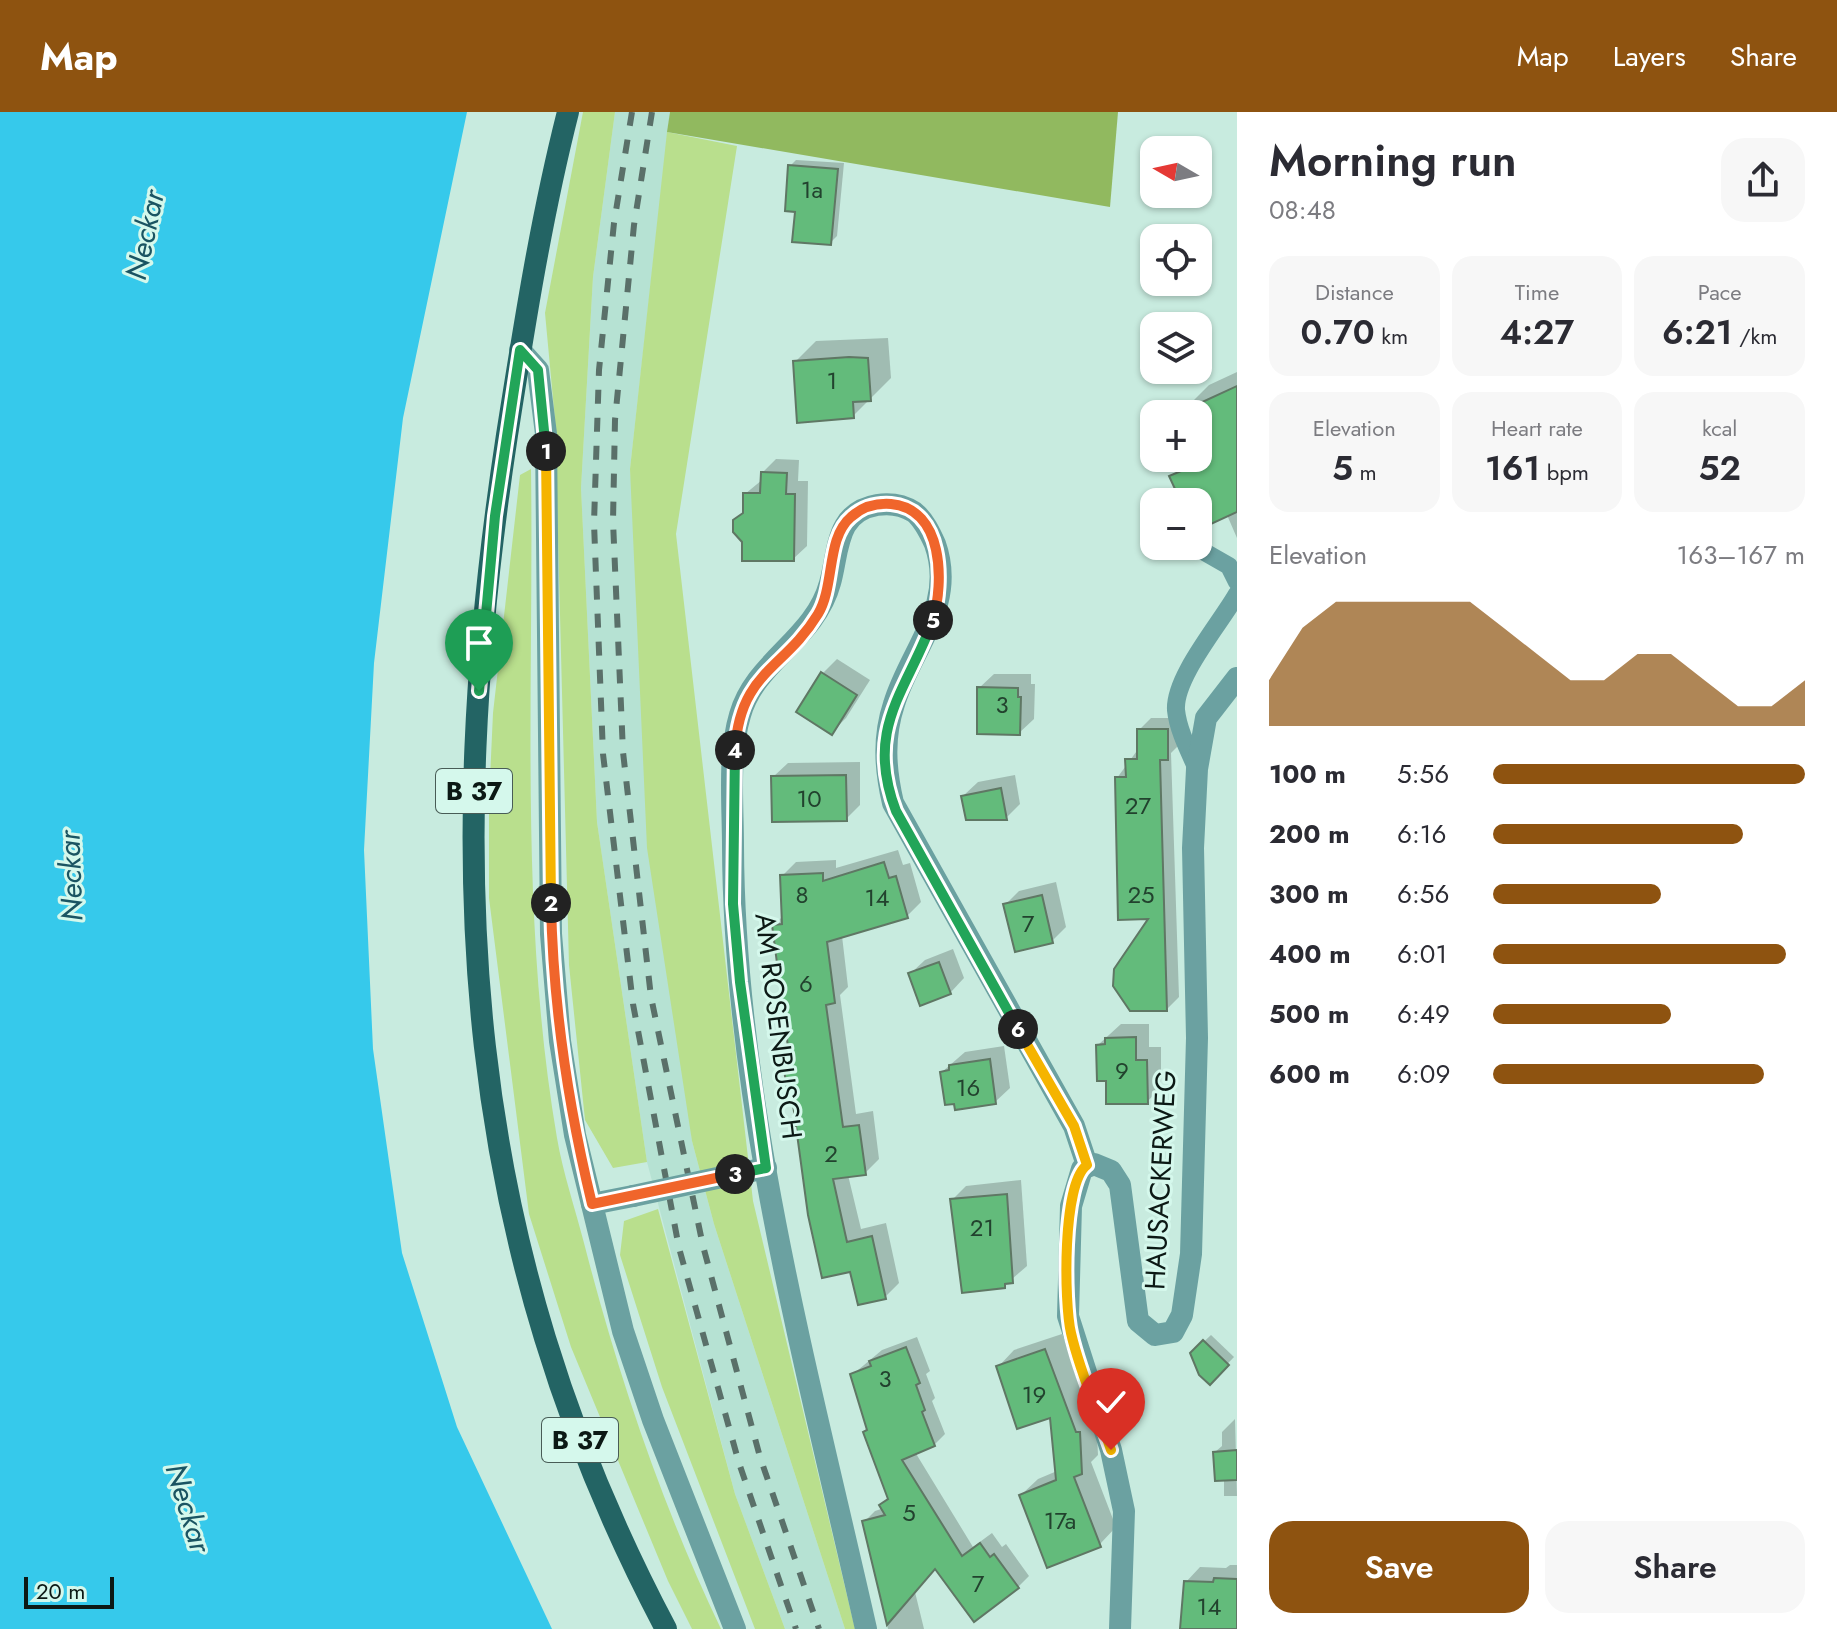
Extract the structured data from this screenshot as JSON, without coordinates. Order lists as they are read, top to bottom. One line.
{"streets":{"main road":["B 37"],"street":["AM ROSENBUSCH","HAUSACKERWEG"]},"crossings":[["AM ROSENBUSCH","HAUSACKERWEG"]],"water":["Neckar"],"house_numbers":["1a","1","3","10","27","8","25","14","7","6","9","16","2","21","3","19","5","17a","7","14"],"scale_bar":"20 m","north":"left","page":{"header":"Map","nav":["Map","Layers","Share"],"heading":["Morning run","08:48"],"map_buttons":["+","−"],"stats":[["Distance","0.70 km"],["Time","4:27"],["Pace","6:21 /km"],["Elevation","5 m"],["Heart rate","161 bpm"],["kcal","52"]],"pins":["1","5","4","2","6","3"],"chart":["Elevation","163–167 m"],"list":[{"name":"100 m","note":"5:56"},{"name":"200 m","note":"6:16"},{"name":"300 m","note":"6:56"},{"name":"400 m","note":"6:01"},{"name":"500 m","note":"6:49"},{"name":"600 m","note":"6:09"}],"buttons":["Save","Share"],"scale":"20 m"}}
